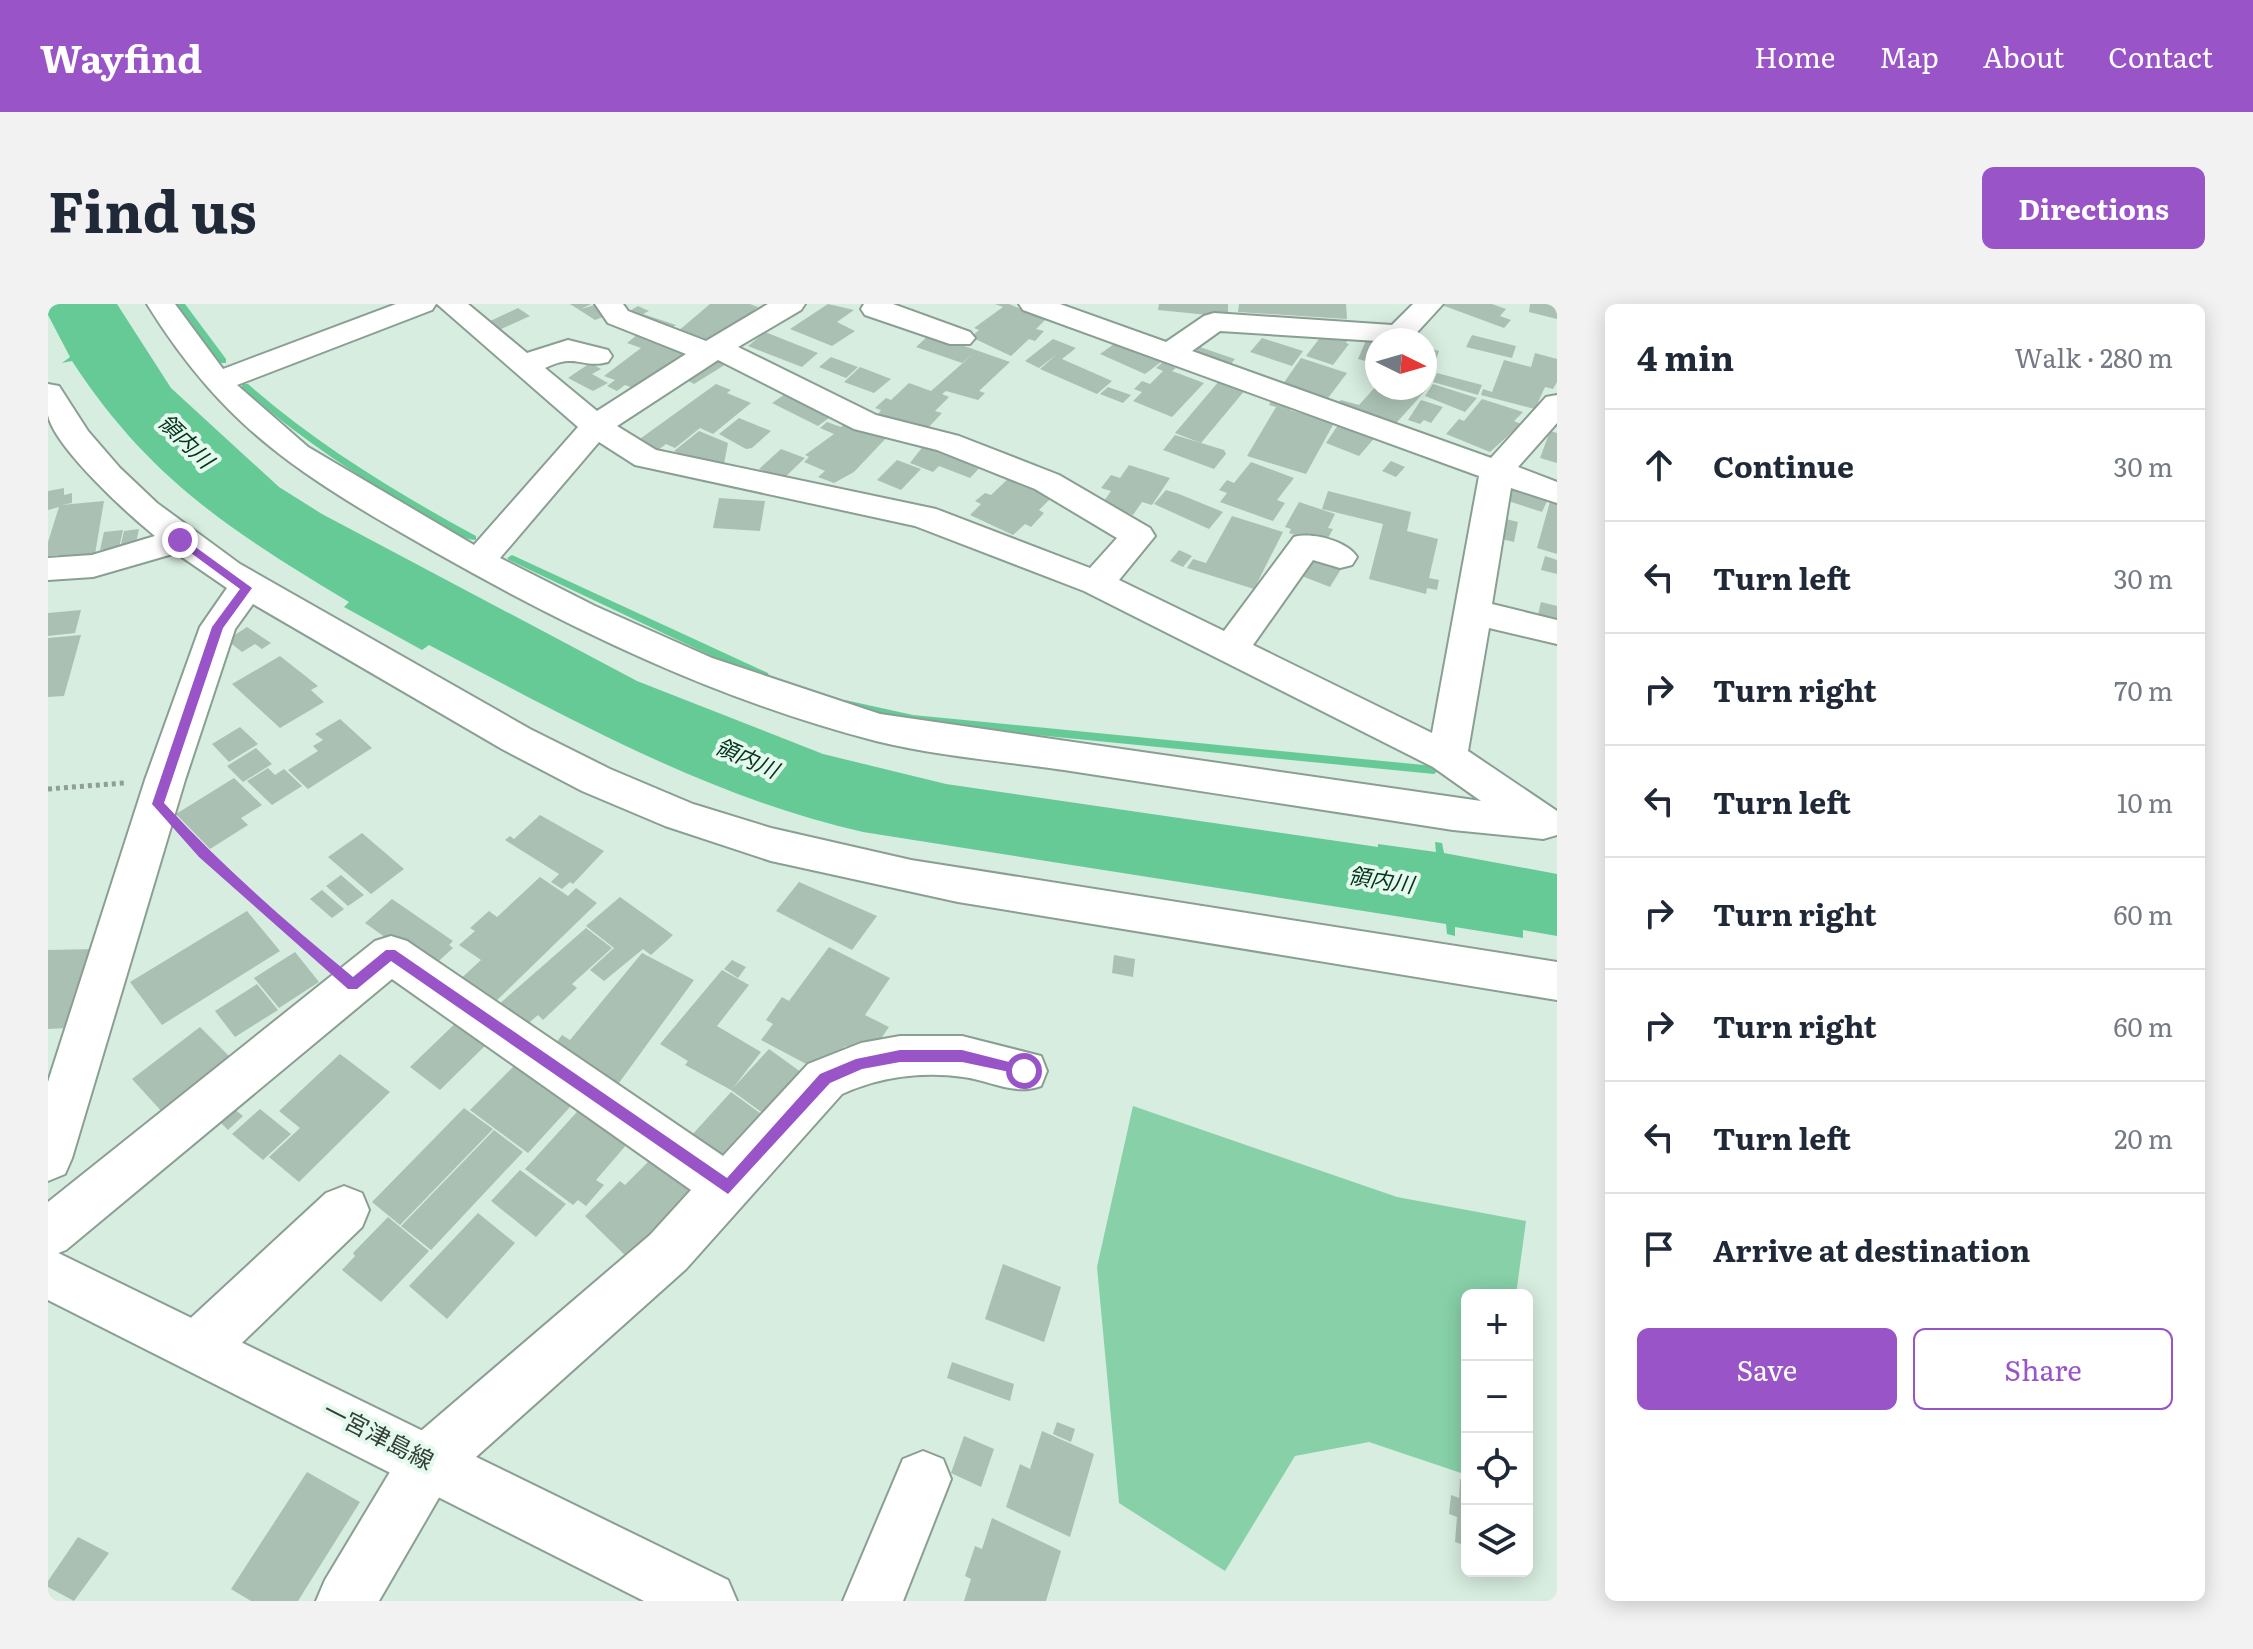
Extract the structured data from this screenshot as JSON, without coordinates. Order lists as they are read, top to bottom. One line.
{"streets":{"street":["一宮津島線"]},"water":["領内川"],"north":"right","page":{"header":"Wayfind","nav":["Home","Map","About","Contact"],"title":"Find us","buttons":["Directions",["Save","Share"]],"heading":["4 min","Walk · 280 m"],"list":[["Continue","30 m"],["Turn left","30 m"],["Turn right","70 m"],["Turn left","10 m"],["Turn right","60 m"],["Turn right","60 m"],["Turn left","20 m"],"Arrive at destination"],"map_buttons":["+","−"]}}
